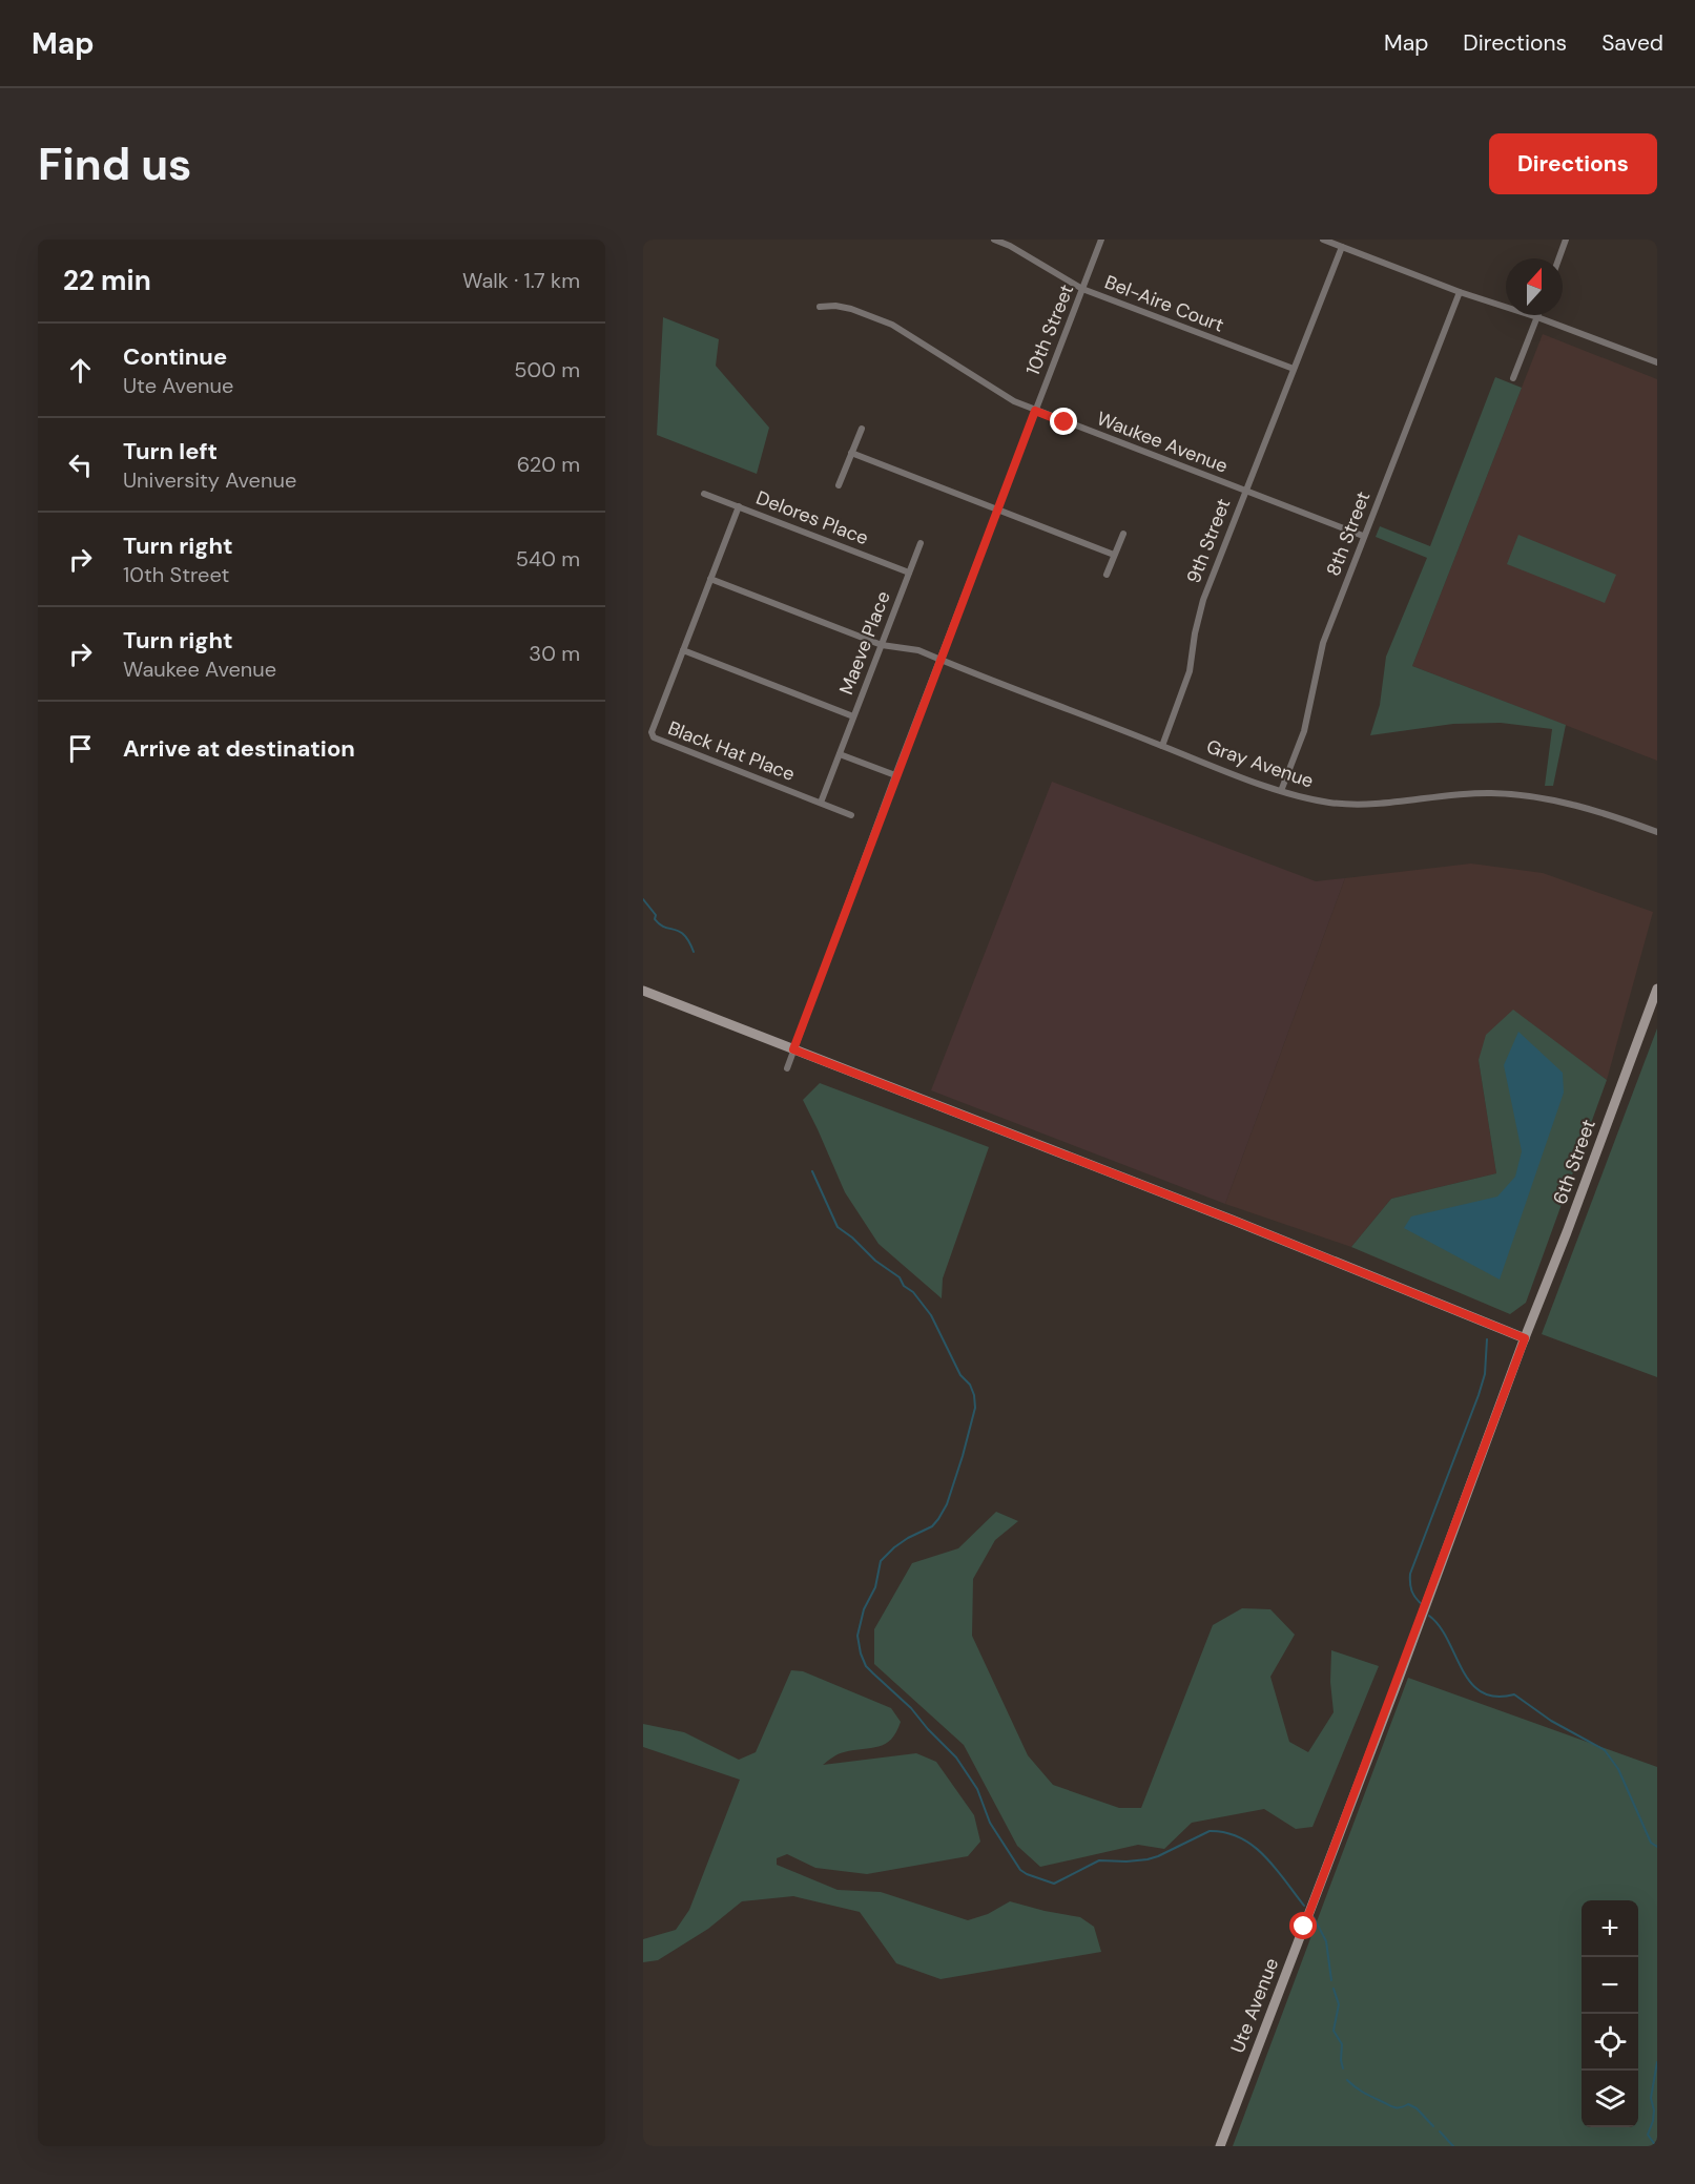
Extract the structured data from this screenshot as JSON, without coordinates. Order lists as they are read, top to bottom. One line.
{"streets":{"main road":["6th Street","Ute Avenue"],"street":["Bel-Aire Court","10th Street","Waukee Avenue","Delores Place","8th Street","9th Street","Maeve Place","Black Hat Place","Gray Avenue"]},"crossings":[["Bel-Aire Court","10th Street"],["Bel-Aire Court","9th Street"],["10th Street","Waukee Avenue"],["10th Street","Gray Avenue"],["Waukee Avenue","8th Street"],["Waukee Avenue","9th Street"],["Delores Place","Maeve Place"],["Delores Place","Black Hat Place"],["8th Street","Gray Avenue"],["9th Street","Gray Avenue"],["Maeve Place","Black Hat Place"],["Maeve Place","Gray Avenue"],["Black Hat Place","Gray Avenue"],["6th Street","Ute Avenue"]],"north":"top","page":{"header":"Map","nav":["Map","Directions","Saved"],"buttons":"Directions","title":"Find us","heading":["22 min","Walk · 1.7 km"],"list":[["Continue","Ute Avenue","500 m"],["Turn left","University Avenue","620 m"],["Turn right","10th Street","540 m"],["Turn right","Waukee Avenue","30 m"],"Arrive at destination"],"map_buttons":["+","−"]}}
